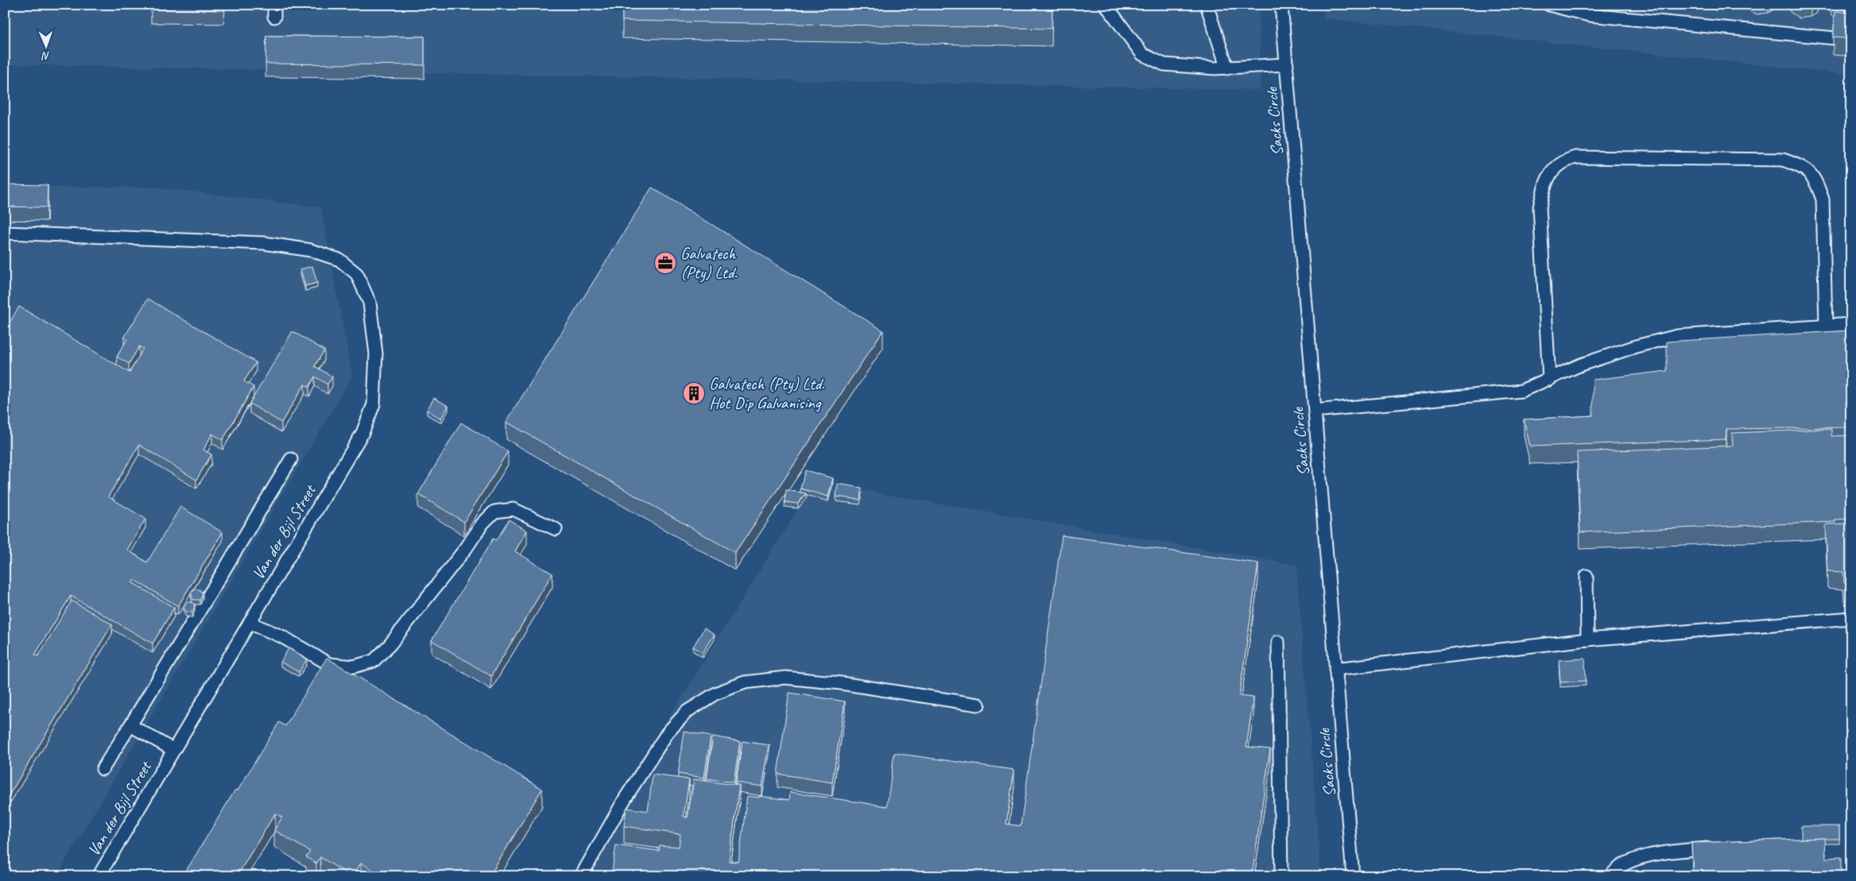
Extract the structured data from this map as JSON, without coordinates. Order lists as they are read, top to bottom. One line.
{"streets":{"lane":["Sacks Circle","Van der Bijl Street"]},"places":{"office":["Galvatech (Pty) Ltd."],"building":["Galvatech (Pty) Ltd. Hot Dip Galvanising"]},"north":"bottom"}
